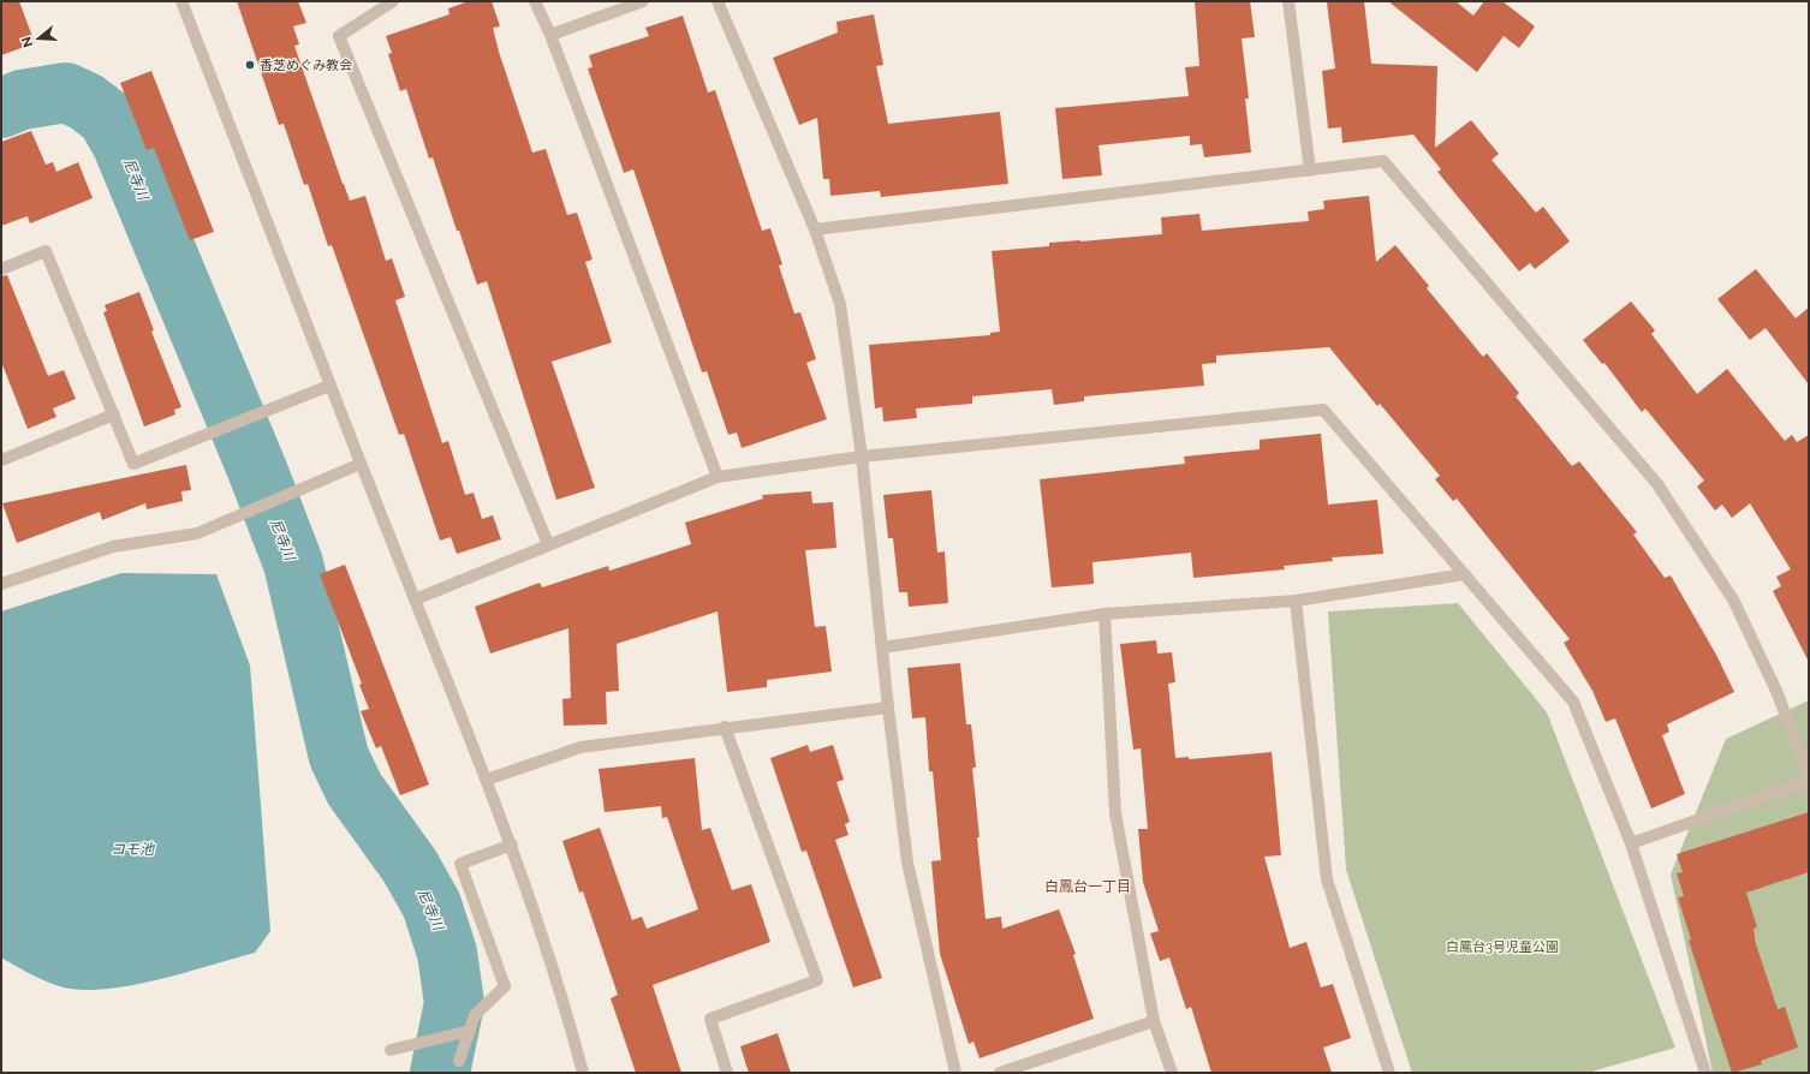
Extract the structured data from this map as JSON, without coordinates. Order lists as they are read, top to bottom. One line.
{"districts":["白鳳台一丁目"],"water":["尼寺川","コモ池"],"parks":["白鳳台3号児童公園"],"places":["香芝めぐみ教会"],"north":"left"}
